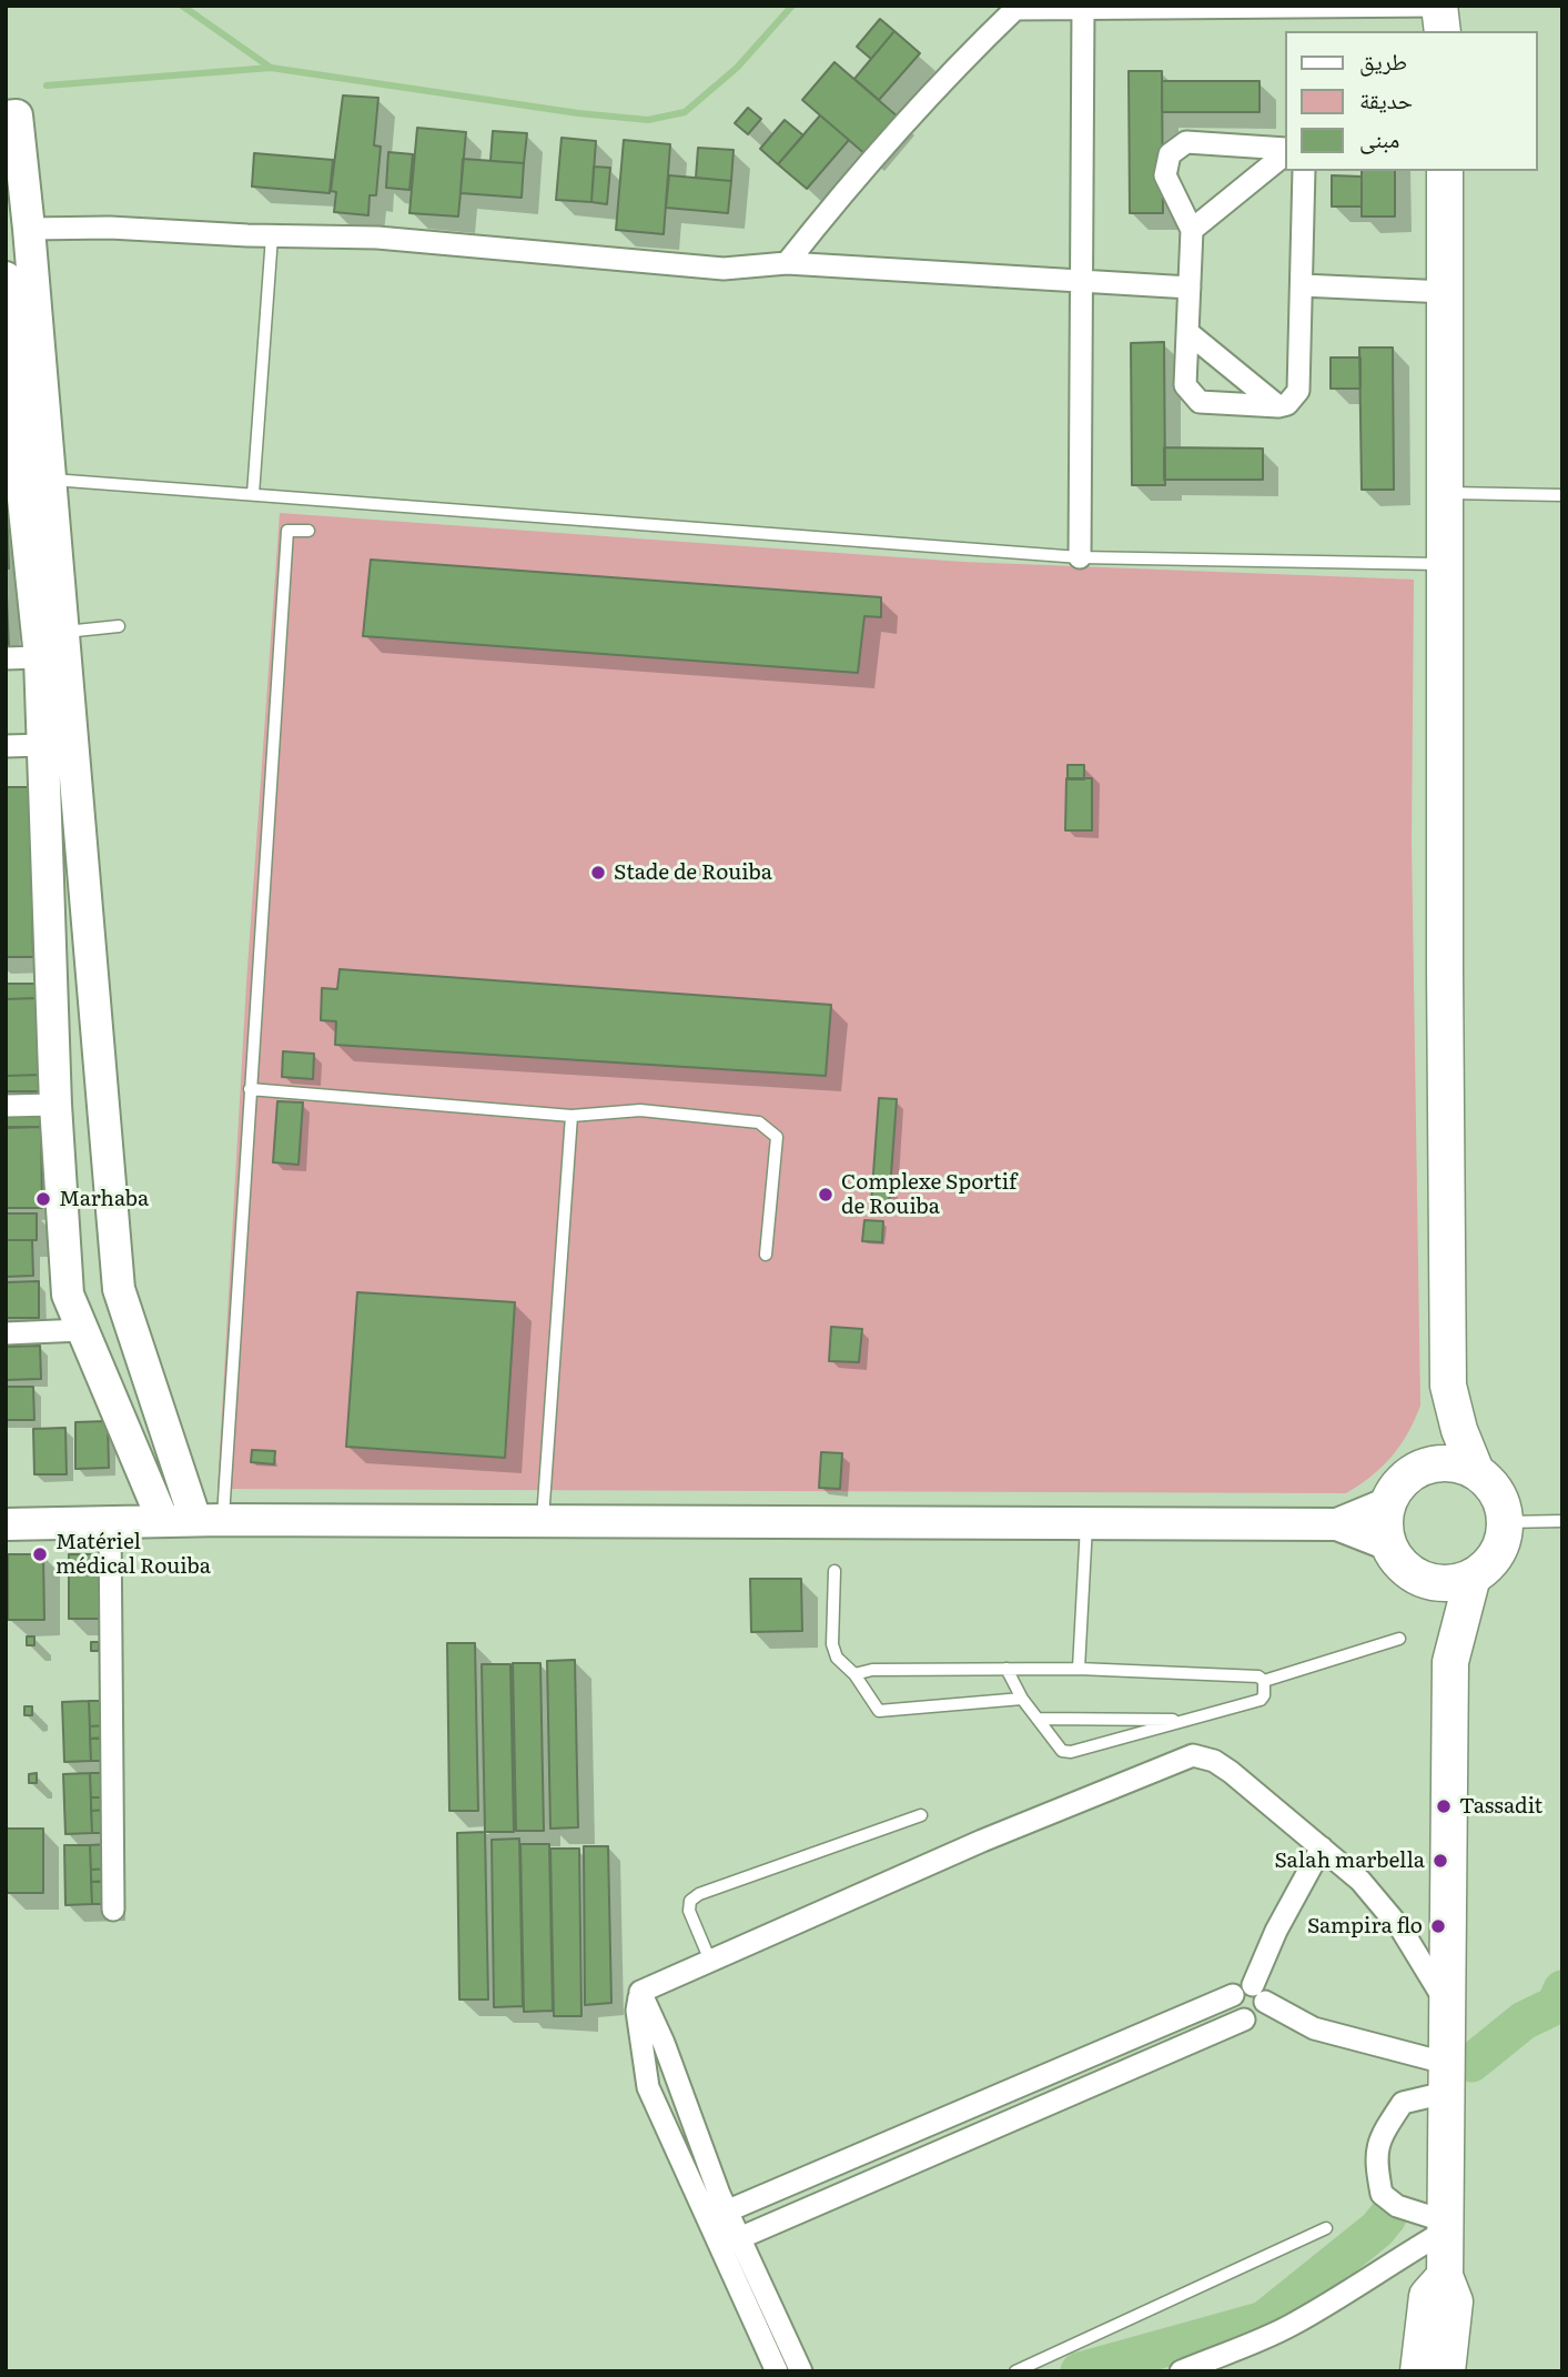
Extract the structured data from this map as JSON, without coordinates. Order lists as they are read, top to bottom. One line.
{"places":["Stade de Rouiba","Complexe Sportif de Rouiba","Marhaba","Matériel médical Rouiba","Tassadit","Salah marbella","Sampira flo"],"legend":["طريق","حديقة","مبنى"]}
